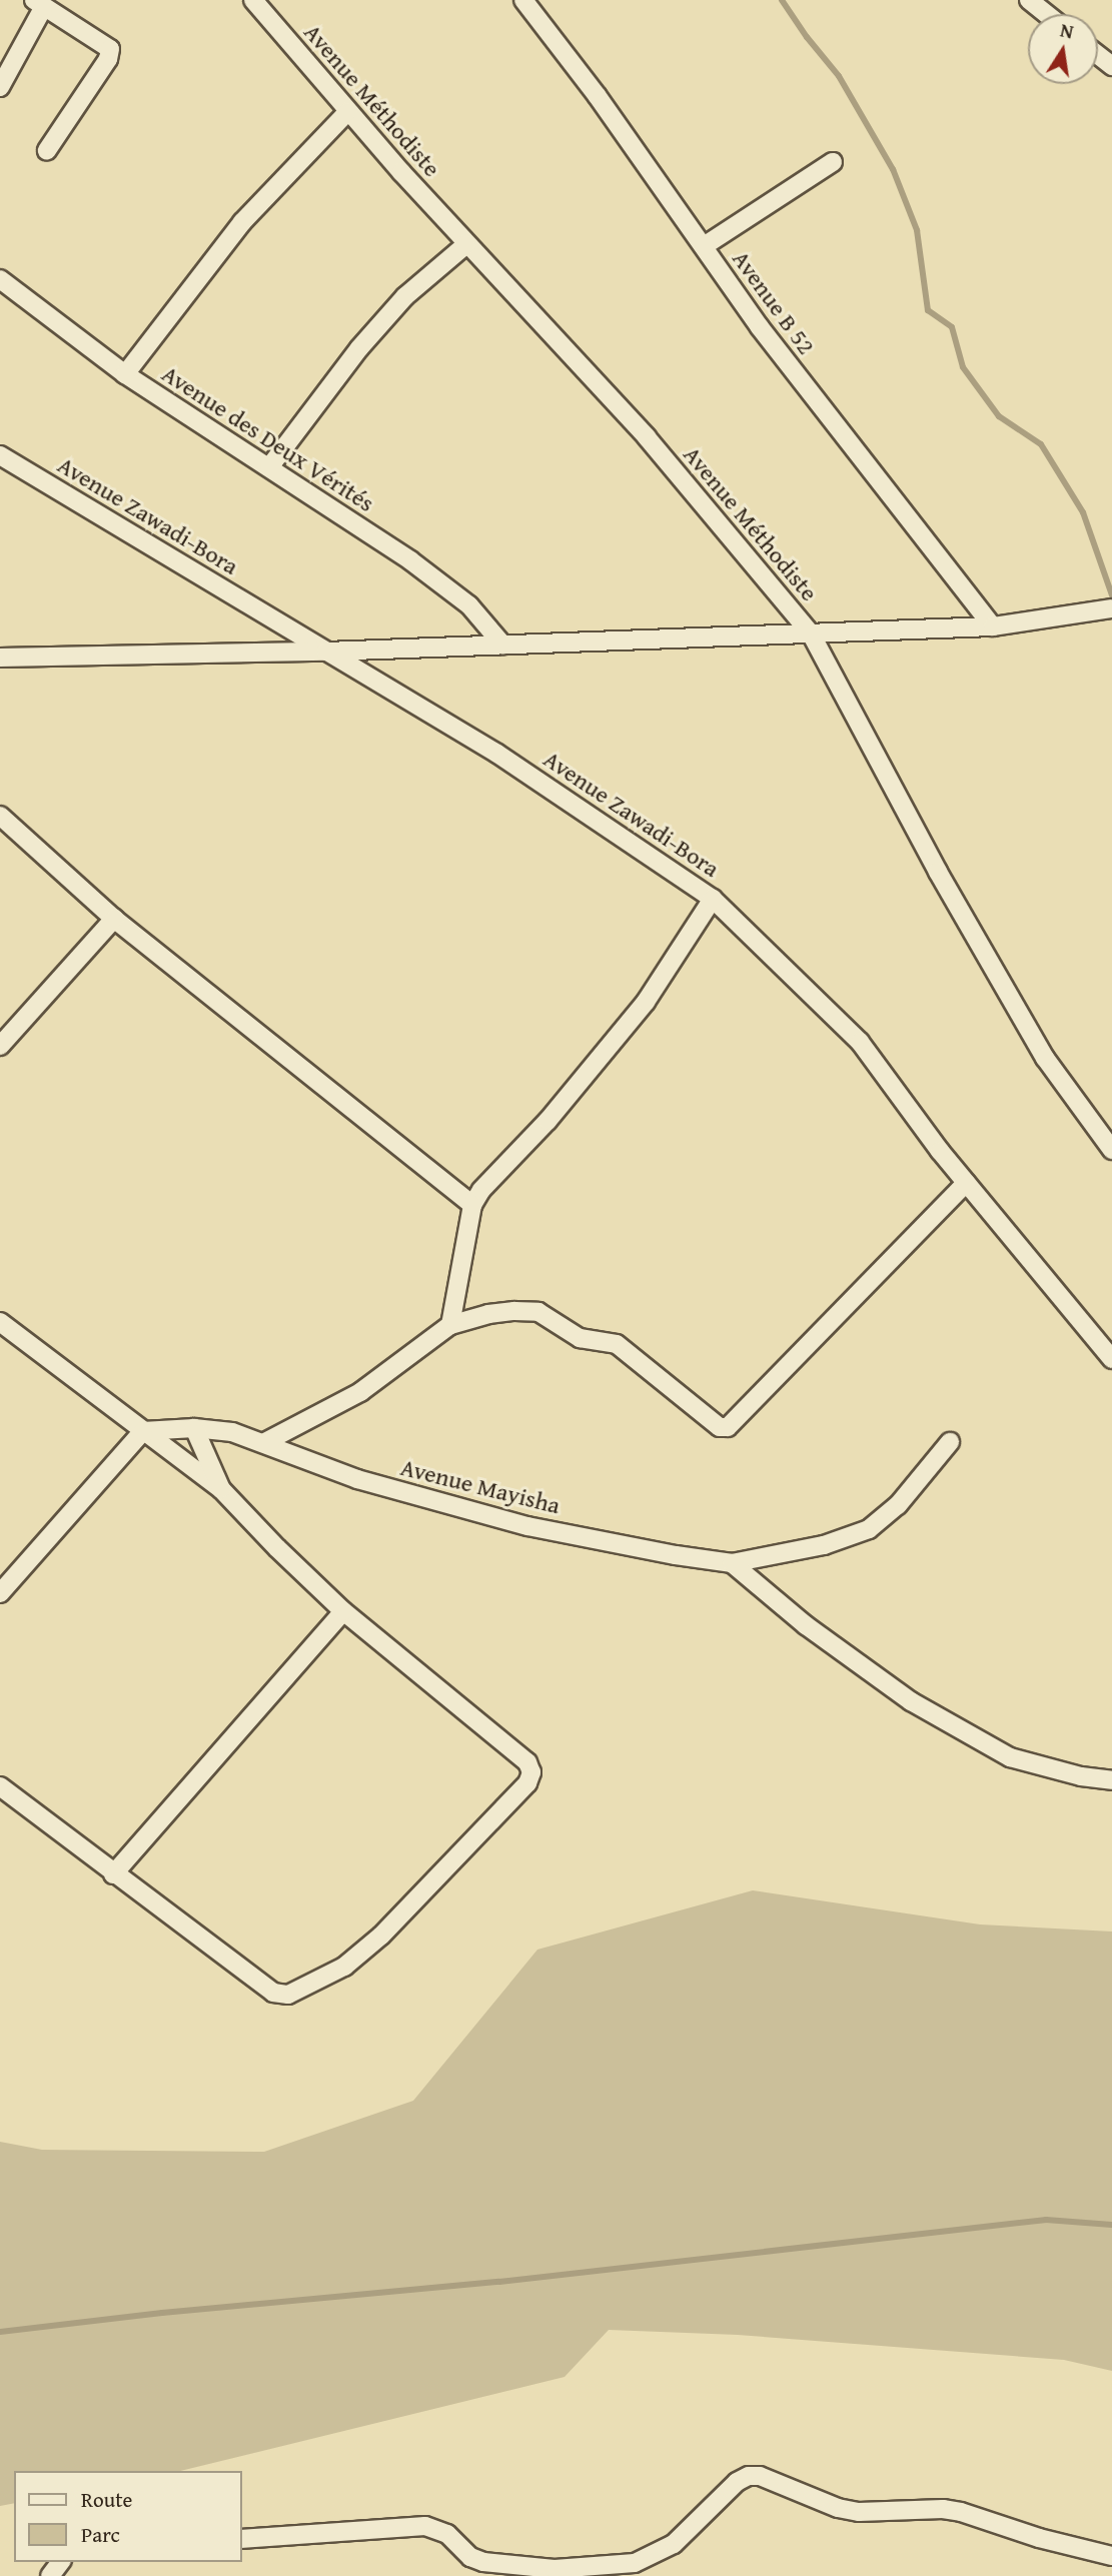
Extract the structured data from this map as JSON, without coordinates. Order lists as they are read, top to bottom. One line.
{"streets":{"street":["Avenue Méthodiste","Avenue B 52","Avenue des Deux Vérités","Avenue Zawadi-Bora","Avenue Mayisha"]},"legend":["Route","Parc"],"north":"top"}
